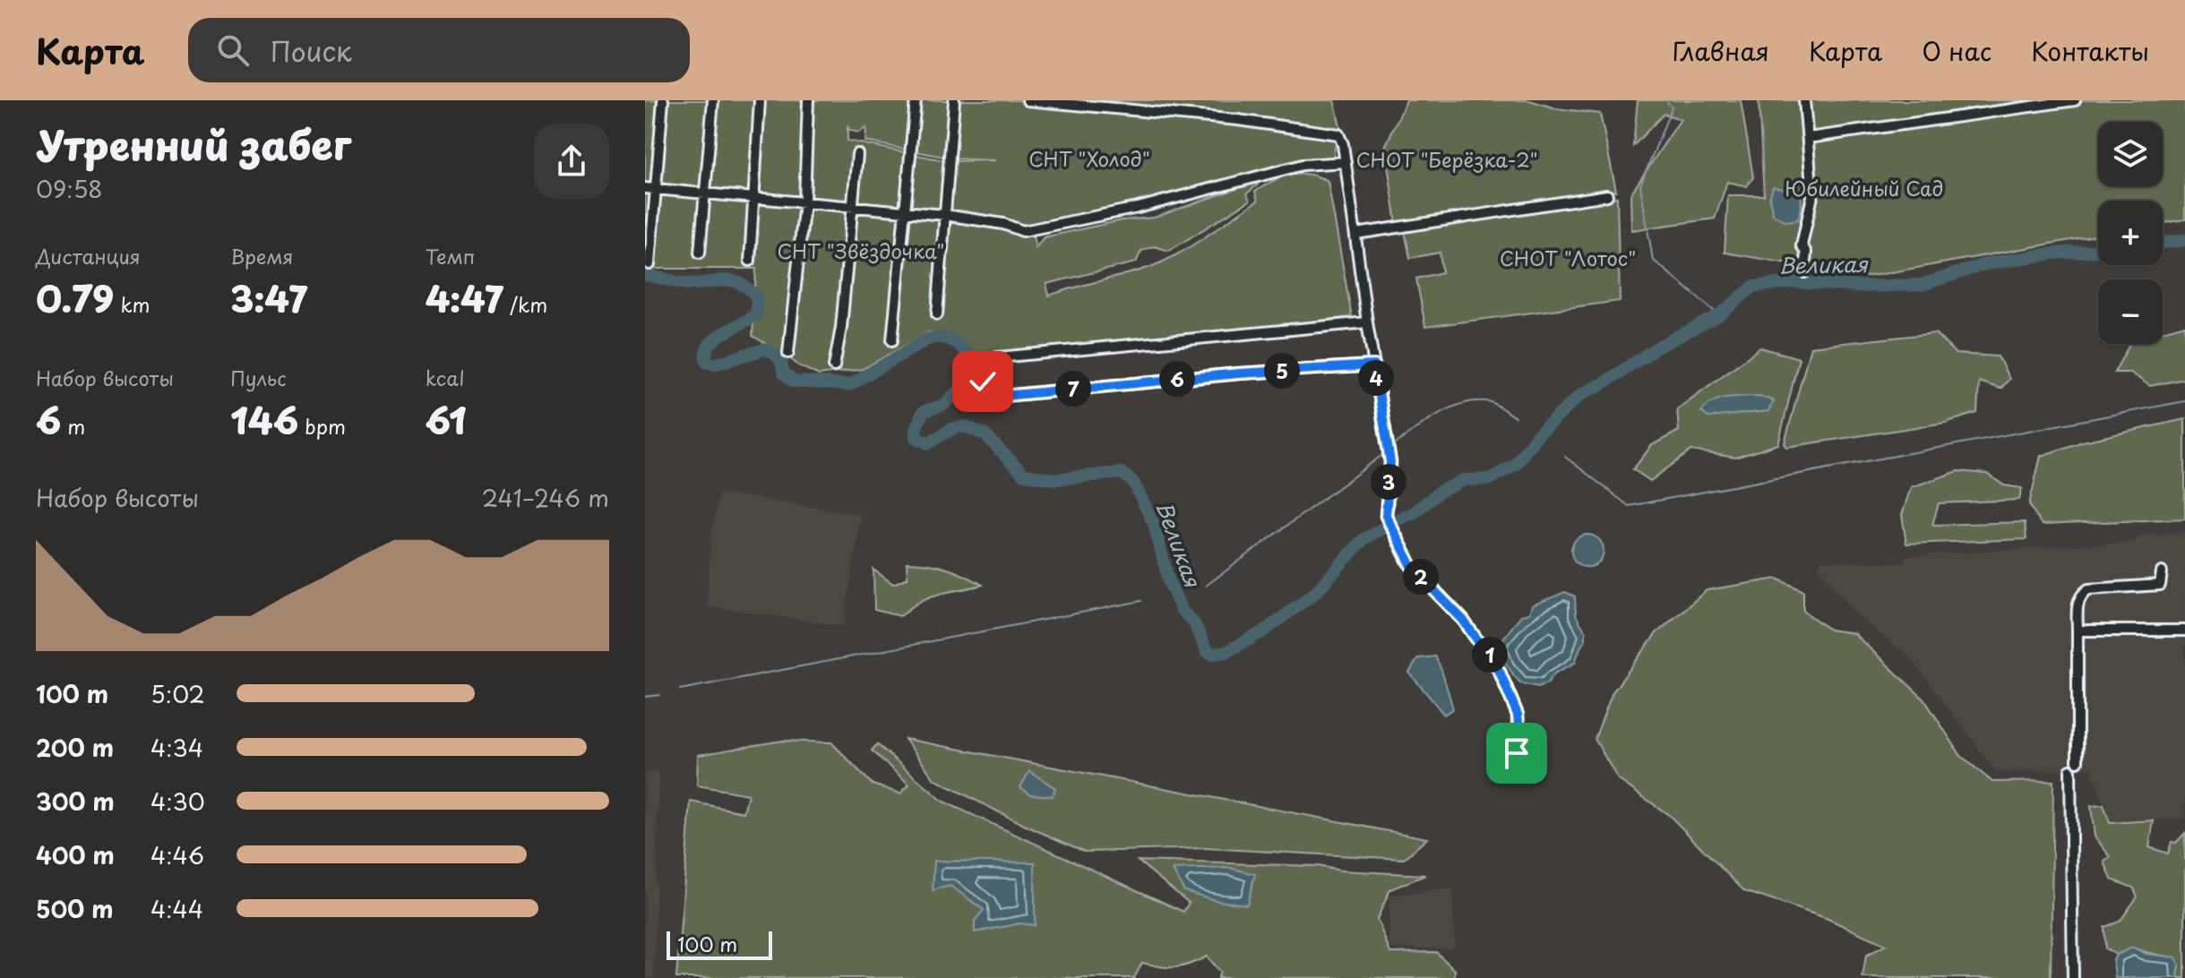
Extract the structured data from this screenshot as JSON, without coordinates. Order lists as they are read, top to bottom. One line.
{"water":["Великая"],"parks":["СНТ \"Холод\"","СНОТ \"Берёзка-2\"","Юбилейный Сад","СНТ \"Звёздочка\"","СНОТ \"Лотос\""],"scale_bar":"100 m","page":{"header":"Карта","search":"Поиск","nav":["Главная","Карта","О нас","Контакты"],"heading":["Утренний забег","09:58"],"map_buttons":["+","−"],"stats":[["Дистанция","0.79 km"],["Время","3:47"],["Темп","4:47 /km"],["Набор высоты","6 m"],["Пульс","146 bpm"],["kcal","61"]],"pins":["5","4","6","7","3","2","1"],"chart":["Набор высоты","241–246 m"],"list":[{"name":"100 m","note":"5:02"},{"name":"200 m","note":"4:34"},{"name":"300 m","note":"4:30"},{"name":"400 m","note":"4:46"},{"name":"500 m","note":"4:44"}],"scale":"100 m"}}
